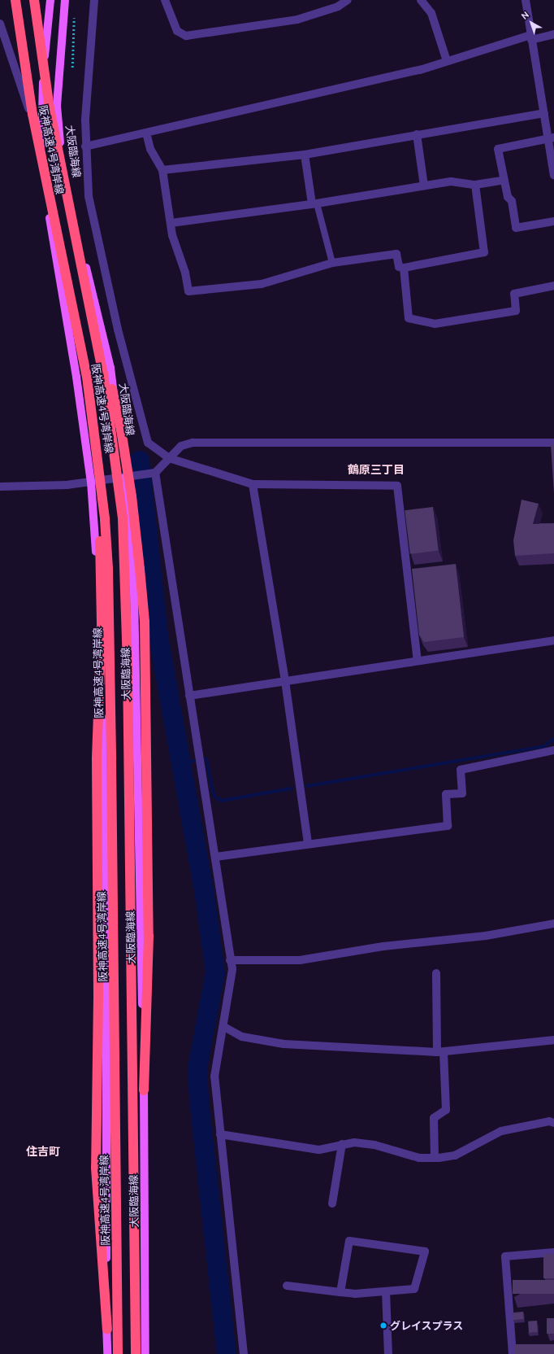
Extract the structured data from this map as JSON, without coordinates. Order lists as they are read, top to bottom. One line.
{"streets":{"highway":["阪神高速4号湾岸線"],"main road":["大阪臨海線"]},"districts":["鶴原三丁目","住吉町"],"places":["グレイスプラス"],"north":"top left"}
